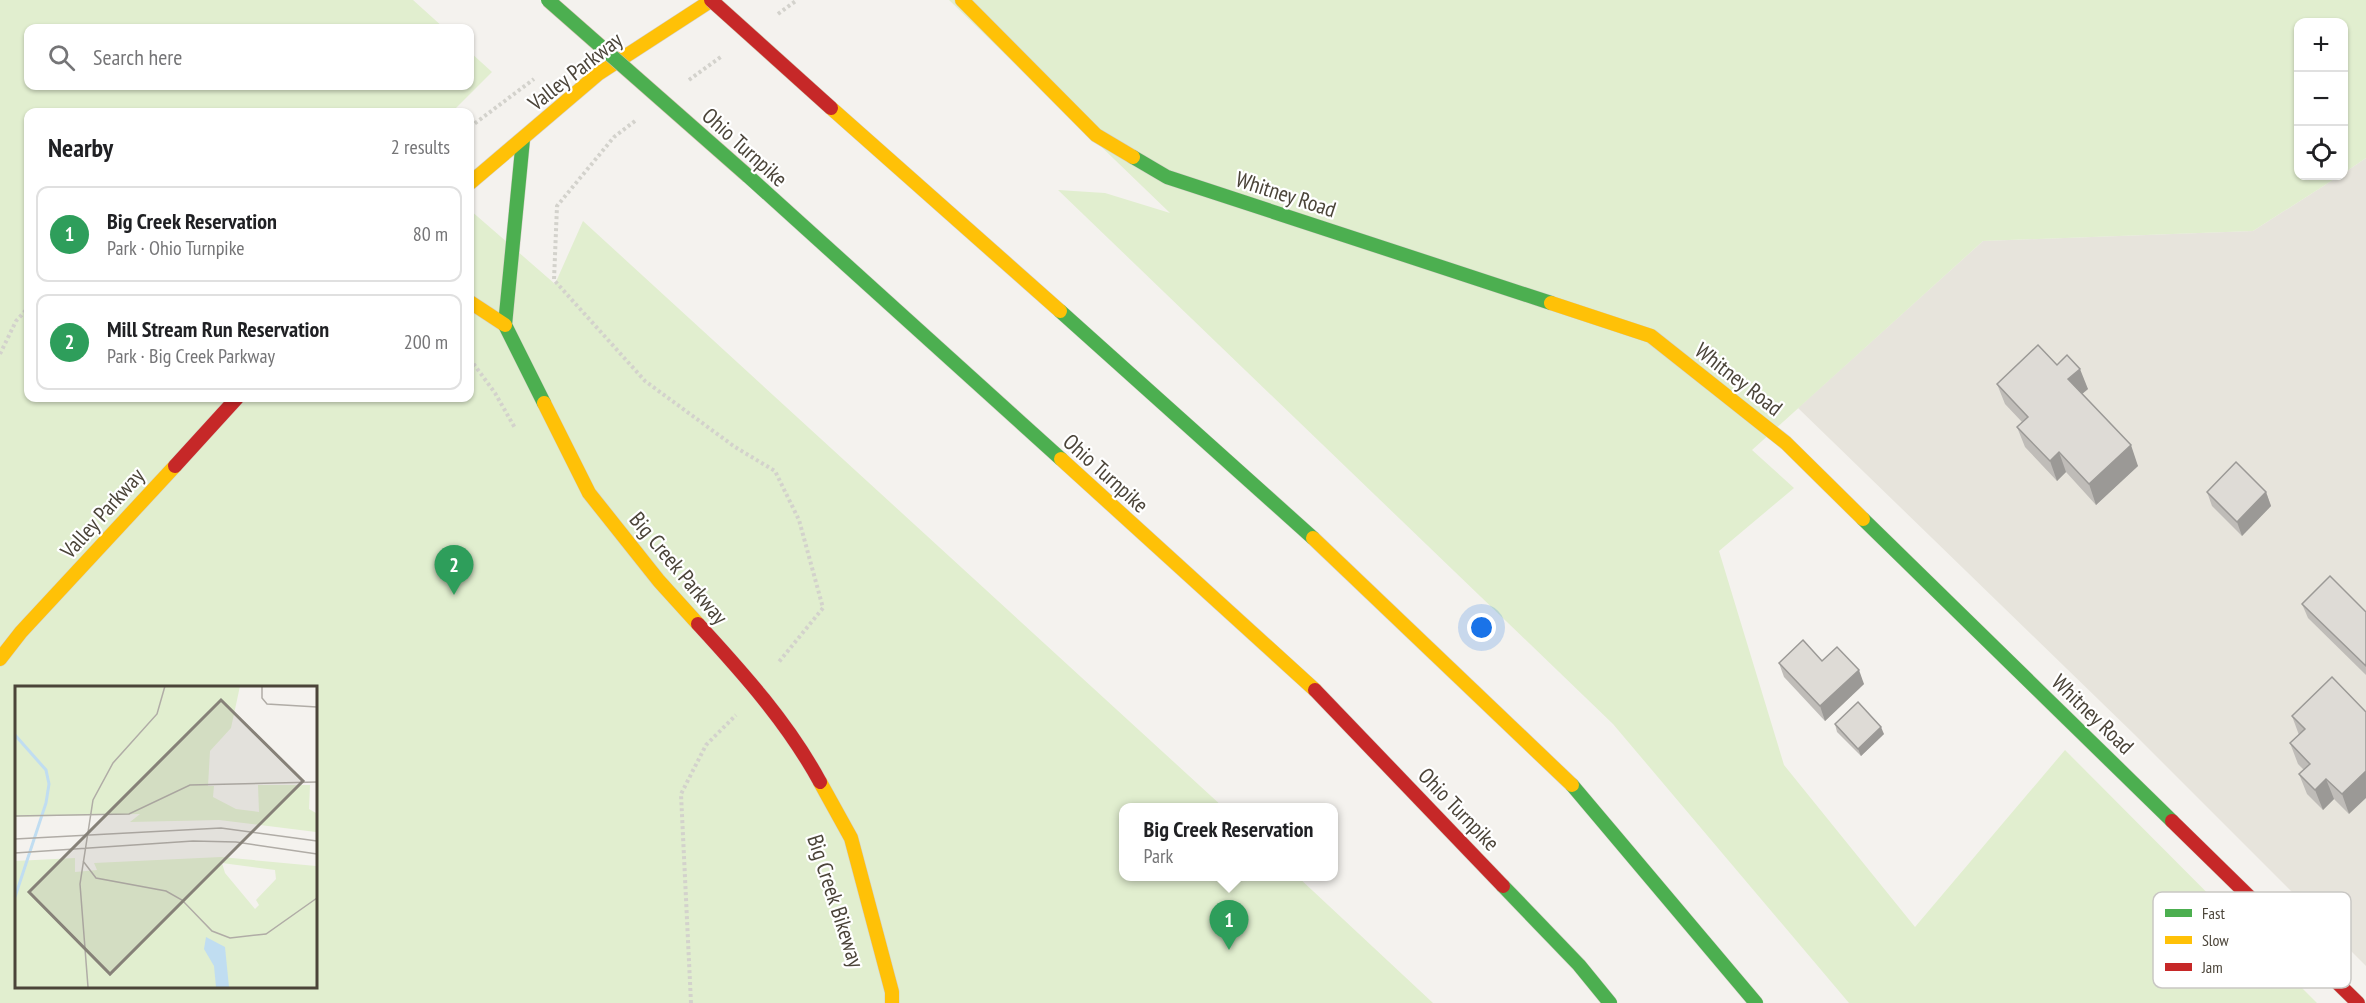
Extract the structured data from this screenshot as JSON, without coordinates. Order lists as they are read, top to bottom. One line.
{"streets":{"main road":["Valley Parkway","Ohio Turnpike","Whitney Road","Big Creek Parkway"]},"legend":["Fast","Slow","Jam"],"page":{"map_buttons":["+","−"],"search":"Search here","heading":["Nearby","2 results"],"list":[{"mark":"1","name":"Big Creek Reservation","note":"Park · Ohio Turnpike","value":"80 m"},{"mark":"2","name":"Mill Stream Run Reservation","note":"Park · Big Creek Parkway","value":"200 m"}],"pins":["2","1"],"popup":["Big Creek Reservation","Park"]}}
